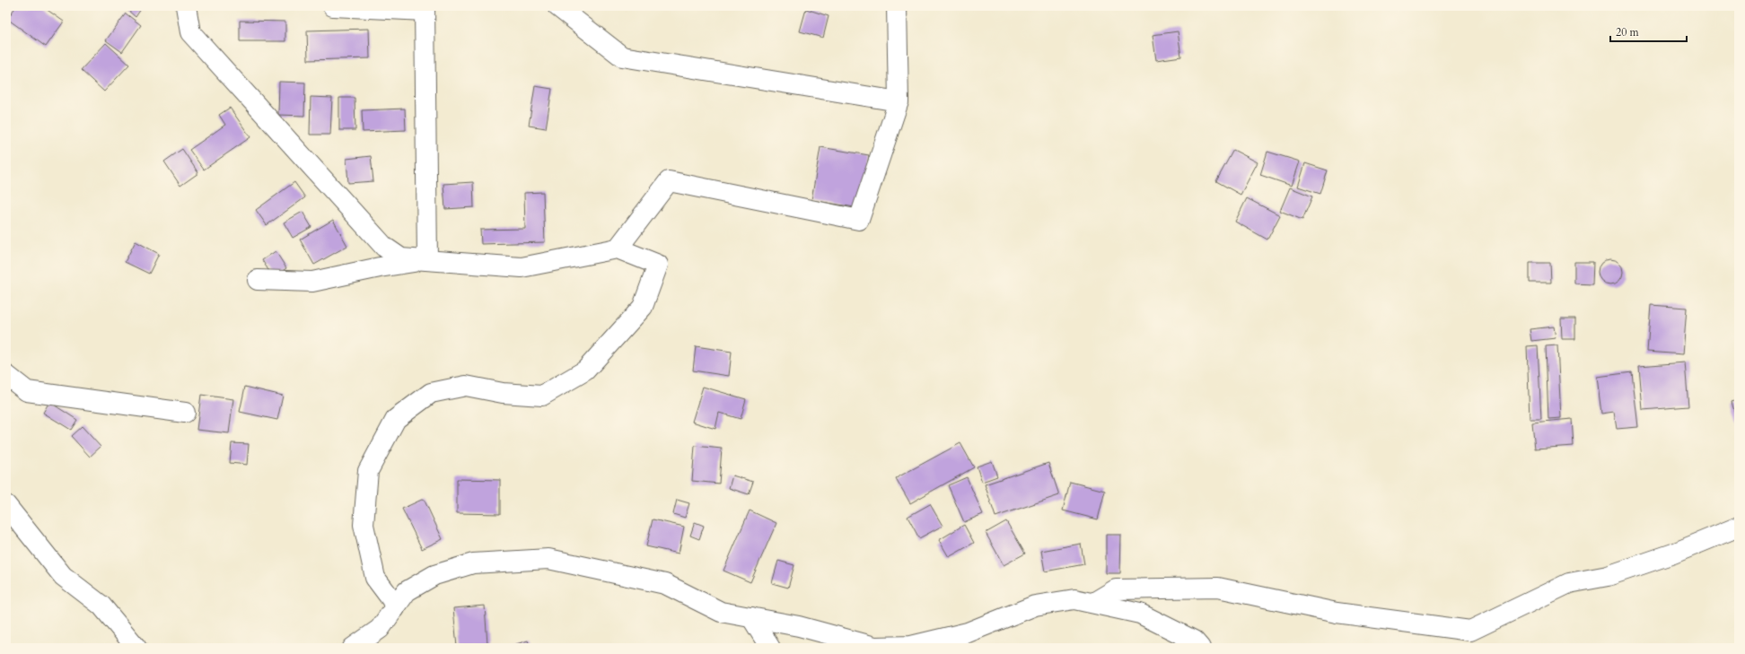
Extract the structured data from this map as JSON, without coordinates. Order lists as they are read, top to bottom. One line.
{"scale_bar":"20 m"}
